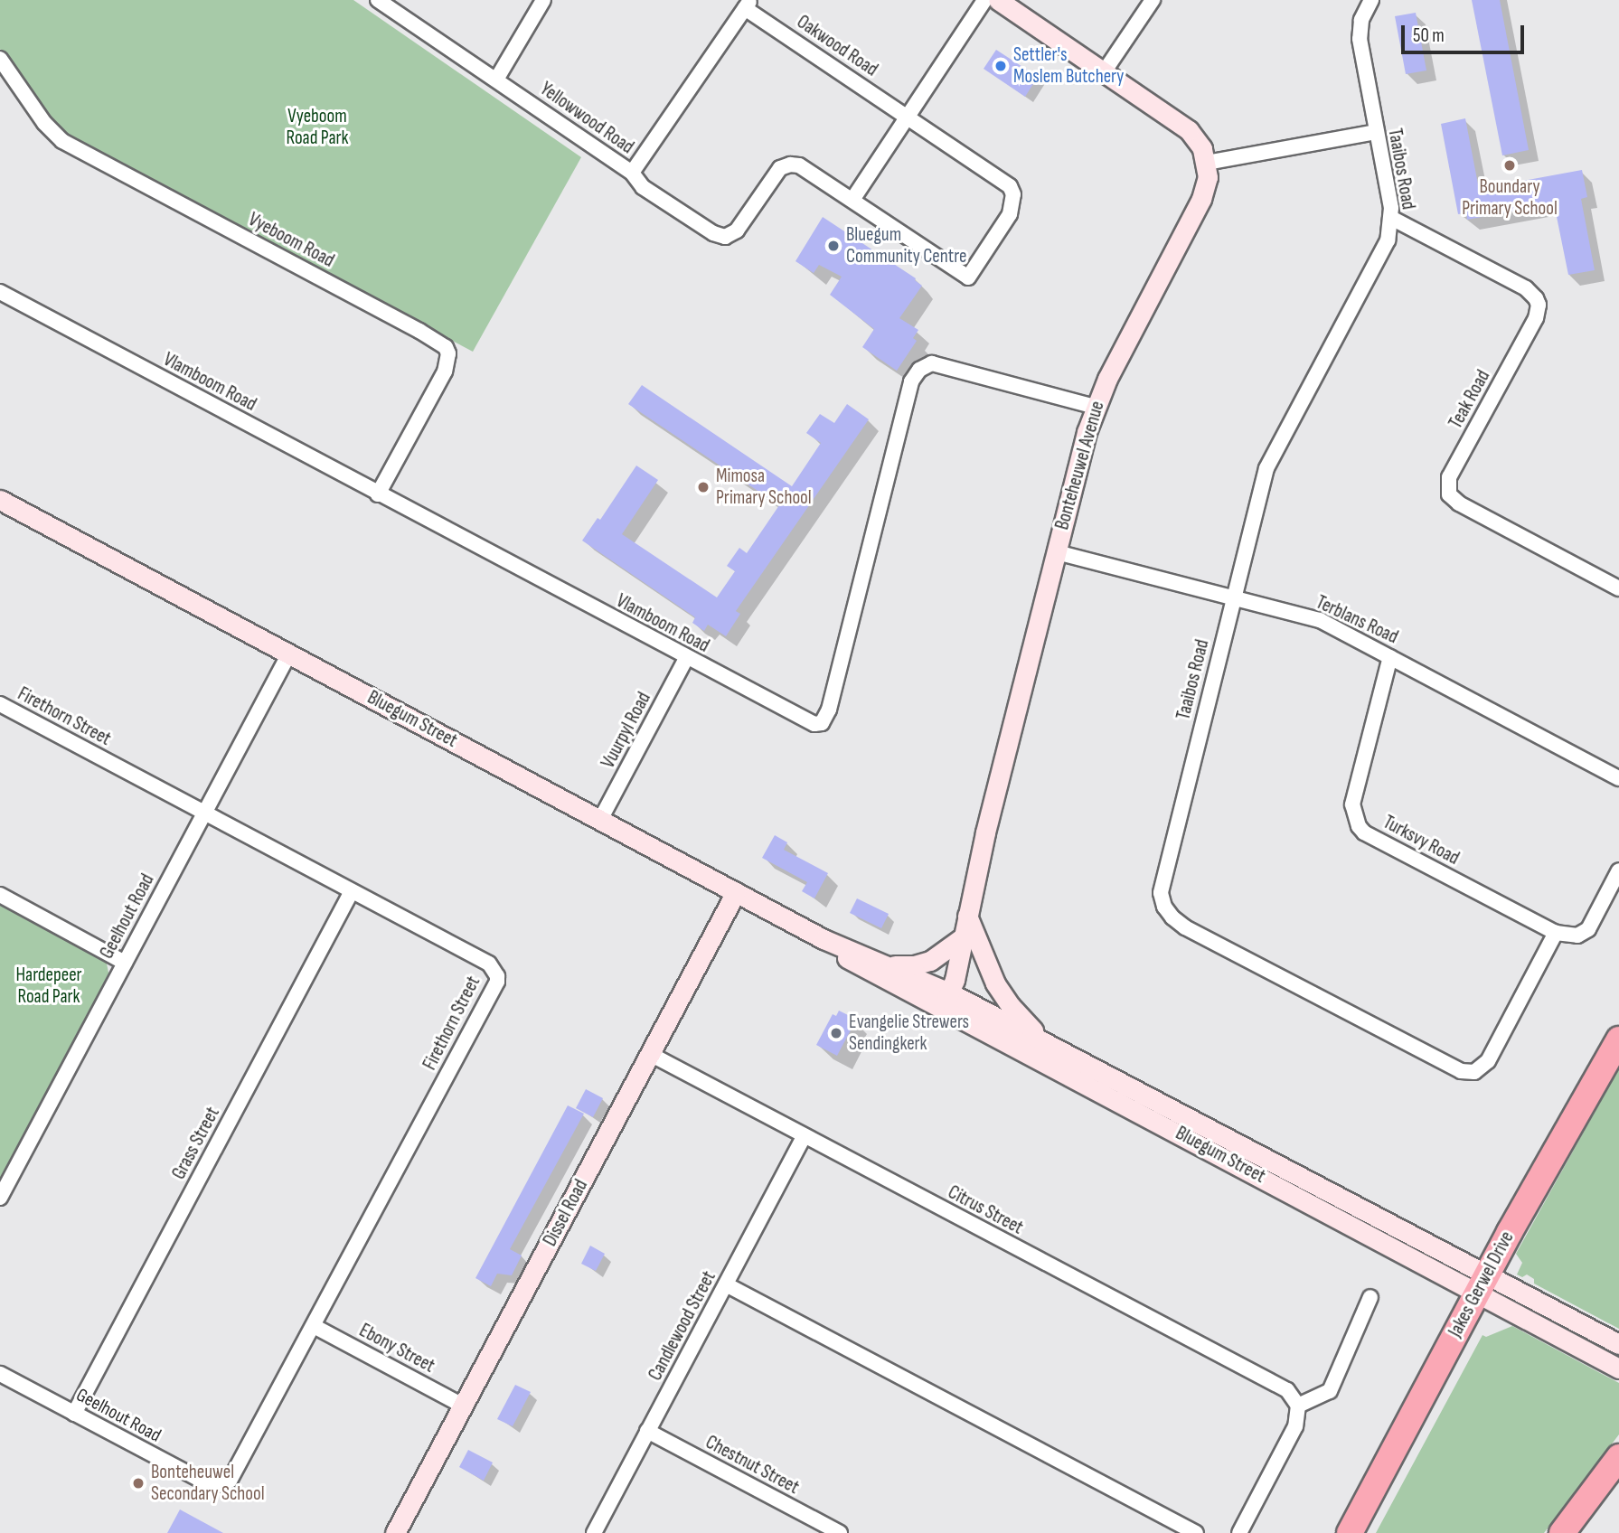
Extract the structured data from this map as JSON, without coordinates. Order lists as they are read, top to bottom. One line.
{"streets":{"highway":["Jakes Gerwel Drive"],"street":["Oakwood Road","Yellowwood Road","Taaibos Road","Vyeboom Road","Vlamboom Road","Teak Road","Bonteheuwel Avenue","Terblans Road","Firethorn Street","Bluegum Street","Vuurpyl Road","Turksvy Road","Geelhout Road","Grass Street","Citrus Street","Dissel Road","Candlewood Street","Ebony Street","Chestnut Street"]},"crossings":[["Oakwood Road","Yellowwood Road"],["Taaibos Road","Teak Road"],["Taaibos Road","Terblans Road"],["Taaibos Road","Turksvy Road"],["Vyeboom Road","Vlamboom Road"],["Vlamboom Road","Bonteheuwel Avenue"],["Vlamboom Road","Vuurpyl Road"],["Bonteheuwel Avenue","Terblans Road"],["Bonteheuwel Avenue","Bluegum Street"],["Terblans Road","Turksvy Road"],["Firethorn Street","Geelhout Road"],["Firethorn Street","Grass Street"],["Firethorn Street","Ebony Street"],["Bluegum Street","Vuurpyl Road"],["Bluegum Street","Geelhout Road"],["Bluegum Street","Dissel Road"],["Bluegum Street","Jakes Gerwel Drive"],["Geelhout Road","Grass Street"],["Citrus Street","Dissel Road"],["Citrus Street","Candlewood Street"],["Dissel Road","Ebony Street"],["Candlewood Street","Chestnut Street"]],"parks":["Vyeboom Road Park","Hardepeer Road Park"],"places":["Settler's Moslem Butchery","Boundary Primary School","Bluegum Community Centre","Mimosa Primary School","Evangelie Strewers Sendingkerk","Bonteheuwel Secondary School"],"scale_bar":"50 m"}
